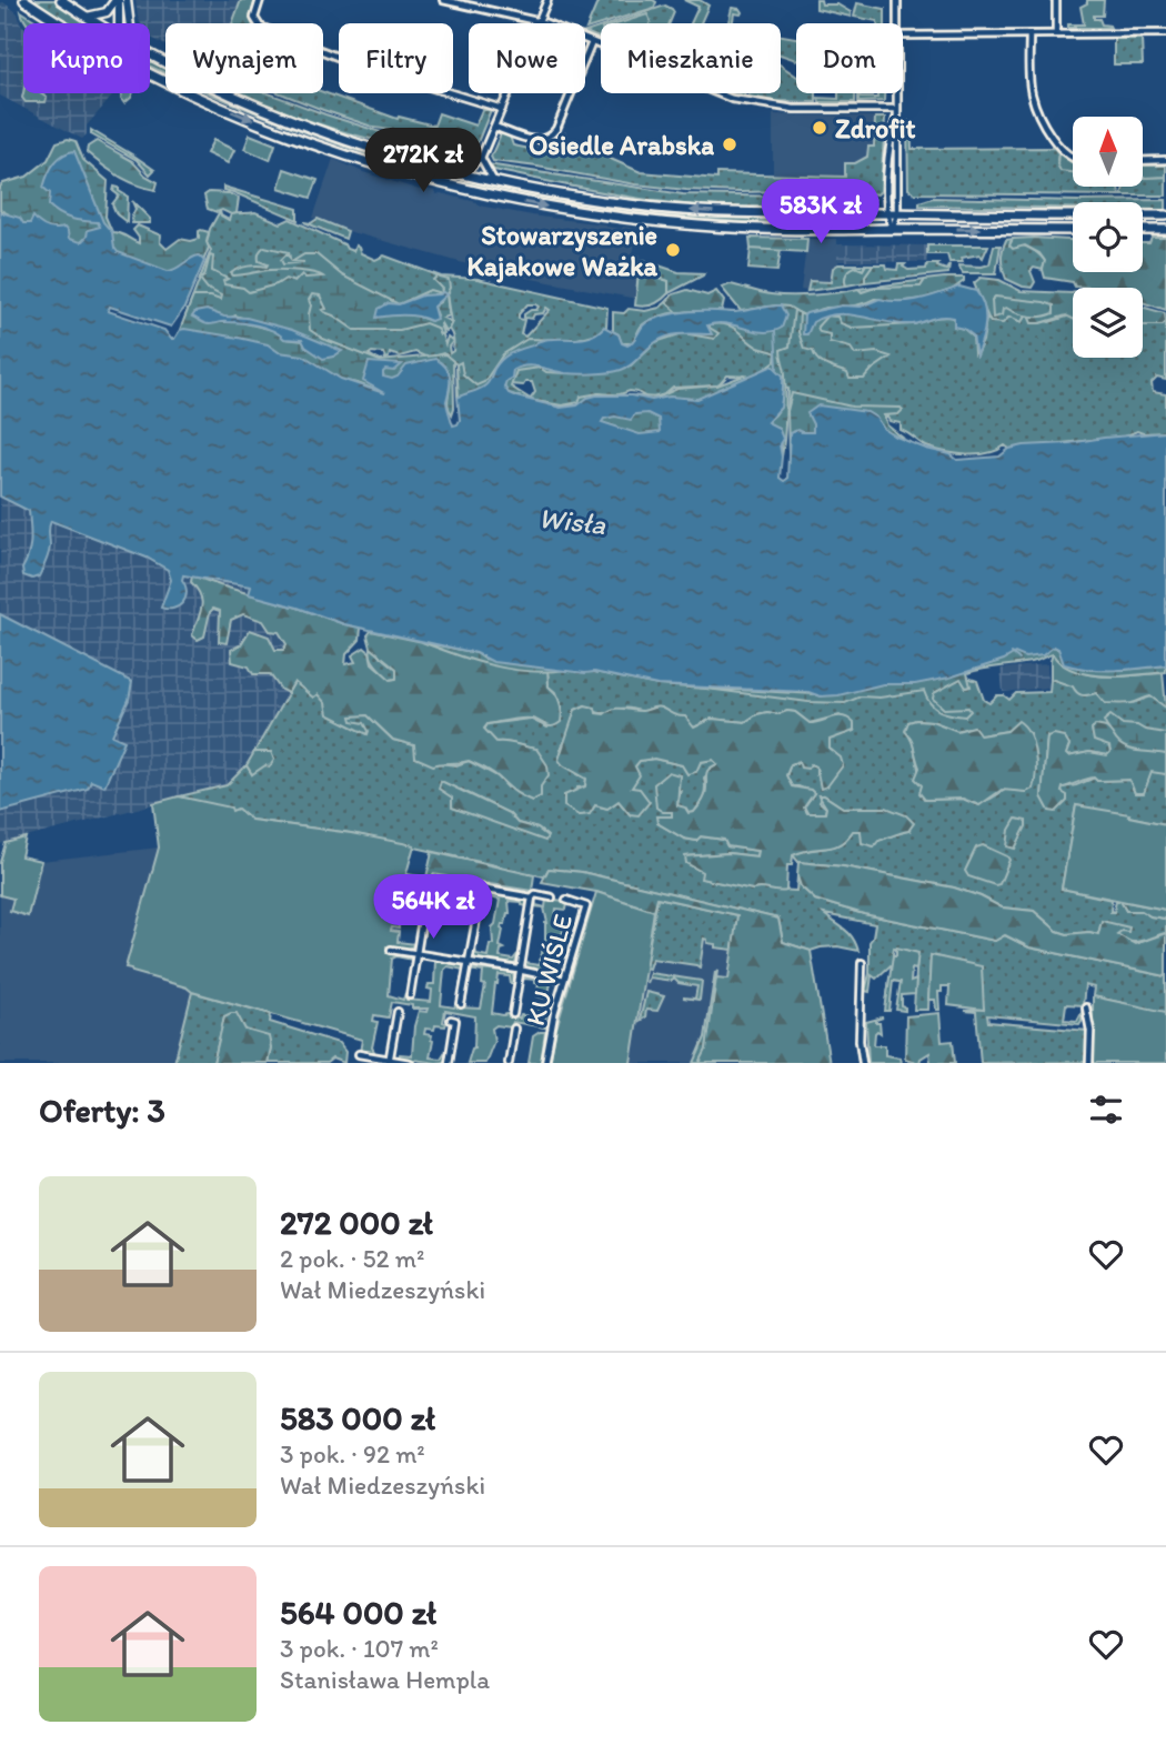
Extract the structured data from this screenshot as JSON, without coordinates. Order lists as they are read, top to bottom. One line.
{"streets":{"street":["KU WIŚLE"]},"water":["Wisła"],"places":["Zdrofit","Osiedle Arabska","Stowarzyszenie Kajakowe Ważka"],"north":"top","page":{"chip":["Kupno","Wynajem","Filtry","Nowe","Mieszkanie","Dom"],"price":["272K zł","583K zł","564K zł"],"heading":"Oferty: 3","list":[{"name":"272 000 zł","note":"2 pok. · 52 m² · Wał Miedzeszyński"},{"name":"583 000 zł","note":"3 pok. · 92 m² · Wał Miedzeszyński"},{"name":"564 000 zł","note":"3 pok. · 107 m² · Stanisława Hempla"}]}}
